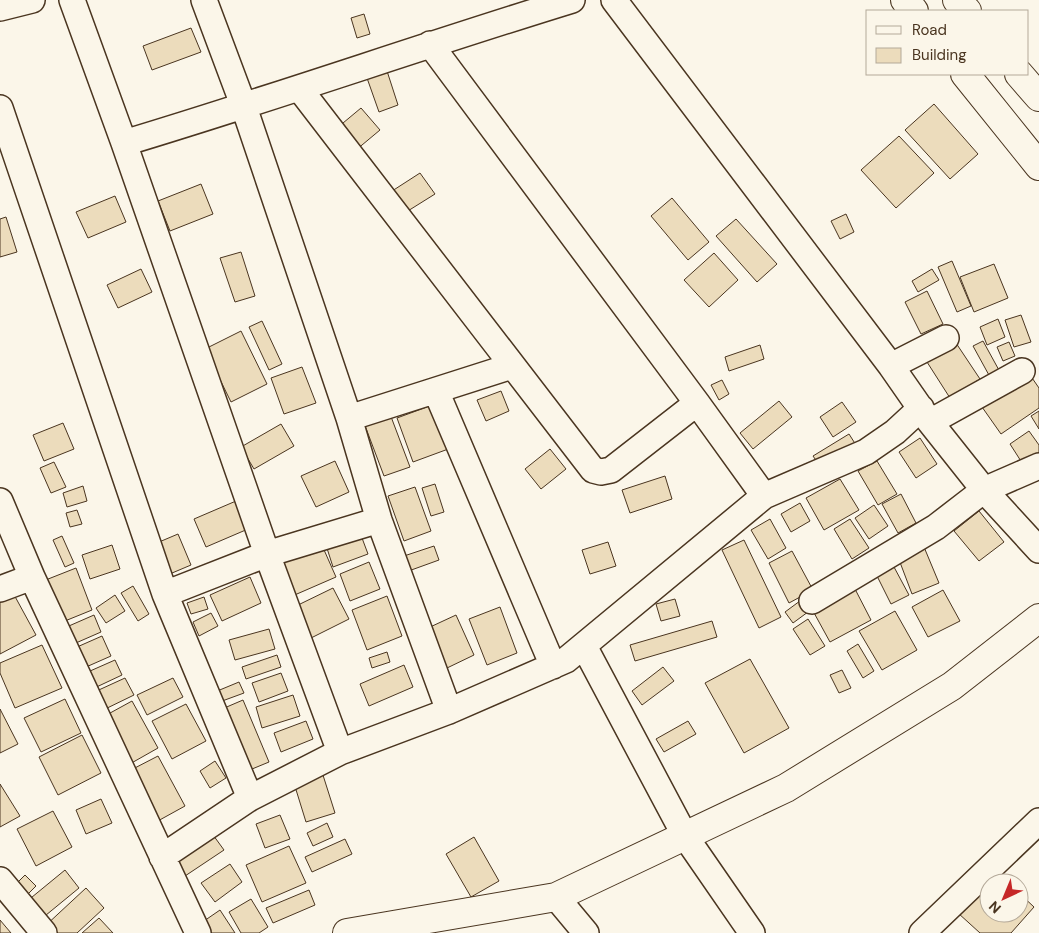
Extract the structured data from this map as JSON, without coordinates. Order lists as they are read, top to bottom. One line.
{"legend":["Road","Building"],"north":"bottom left"}
